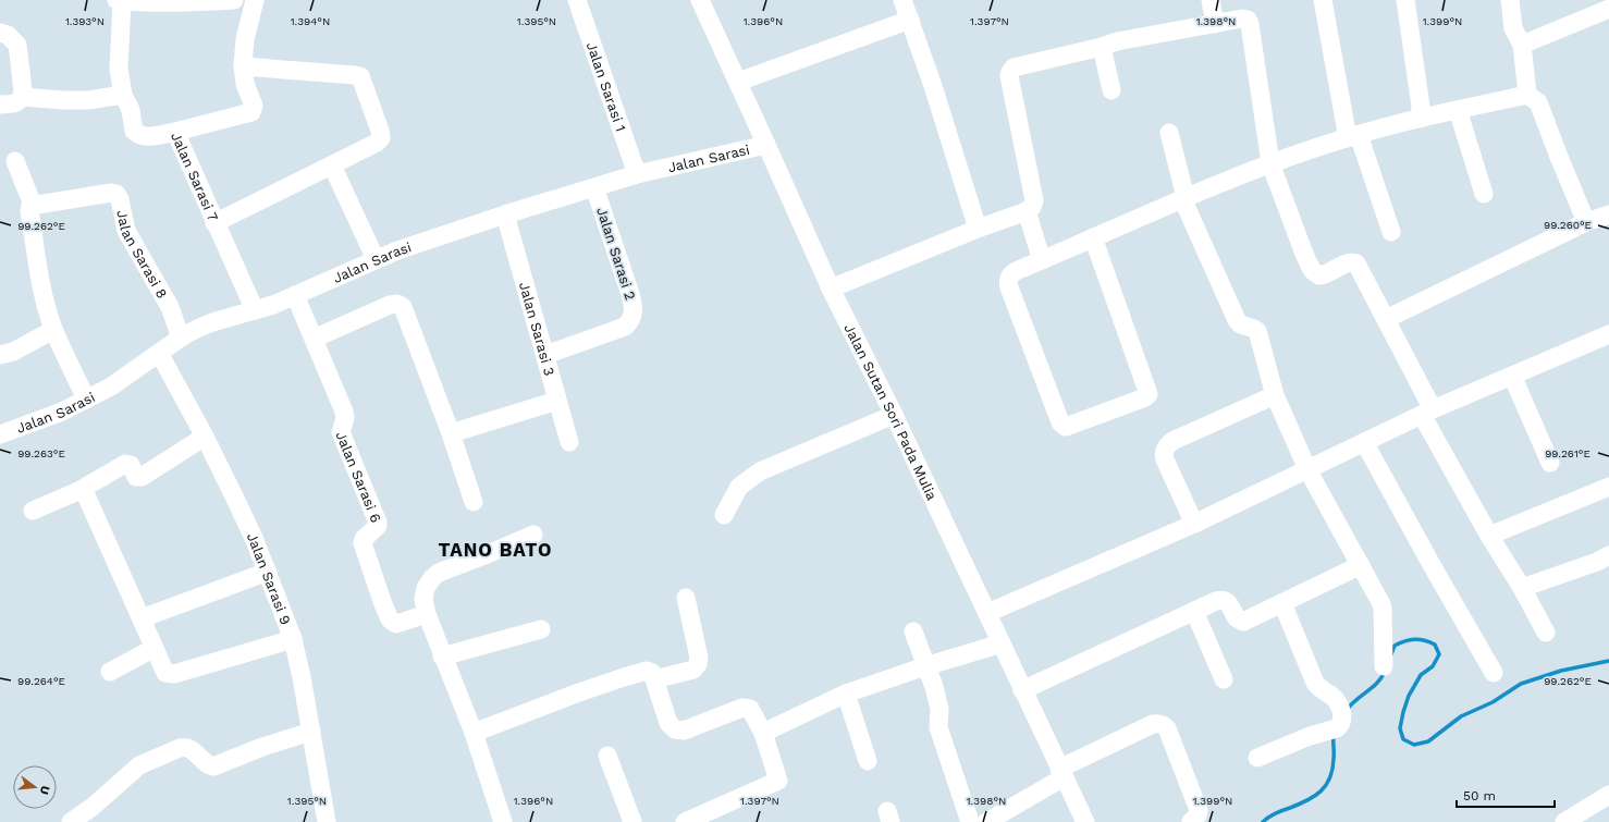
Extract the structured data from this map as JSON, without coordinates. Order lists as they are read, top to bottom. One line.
{"streets":{"street":["Jalan Sarasi 1","Jalan Sarasi","Jalan Sarasi 7","Jalan Sarasi 8","Jalan Sarasi 2","Jalan Sarasi 3","Jalan Sutan Sori Pada Mulia","Jalan Sarasi 6","Jalan Sarasi 9"]},"crossings":[["Jalan Sarasi 1","Jalan Sarasi"],["Jalan Sarasi","Jalan Sarasi 7"],["Jalan Sarasi","Jalan Sarasi 8"],["Jalan Sarasi","Jalan Sarasi 2"],["Jalan Sarasi","Jalan Sarasi 3"],["Jalan Sarasi","Jalan Sutan Sori Pada Mulia"],["Jalan Sarasi","Jalan Sarasi 6"],["Jalan Sarasi","Jalan Sarasi 9"],["Jalan Sarasi 2","Jalan Sarasi 3"]],"districts":["TANO BATO"],"scale_bar":"50 m","north":"right","coordinates":["1.393°N","1.394°N","1.395°N","1.396°N","1.397°N","1.398°N","1.399°N","99.260°E","99.262°E","99.261°E","99.263°E","99.264°E"]}
